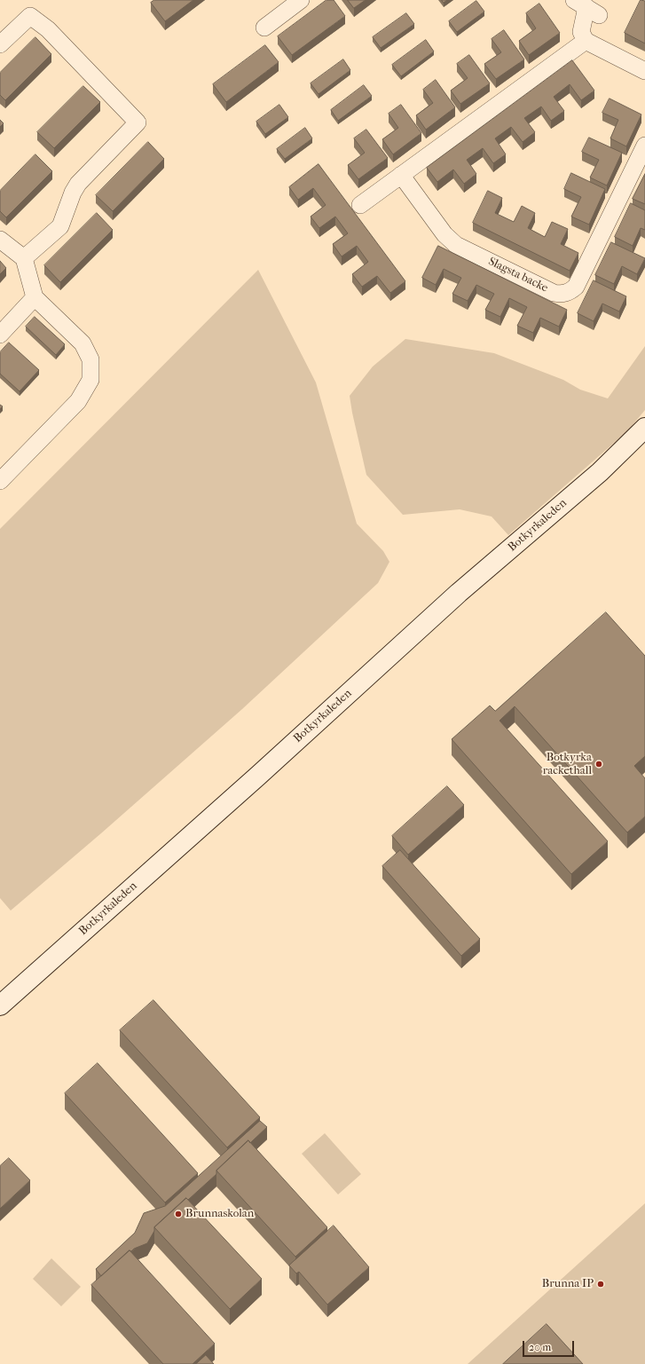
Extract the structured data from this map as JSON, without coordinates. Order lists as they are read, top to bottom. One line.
{"streets":{"main road":["Botkyrkaleden"],"street":["Slagsta backe"]},"places":["Botkyrka rackethall","Brunnaskolan","Brunna IP"],"scale_bar":"20 m"}
